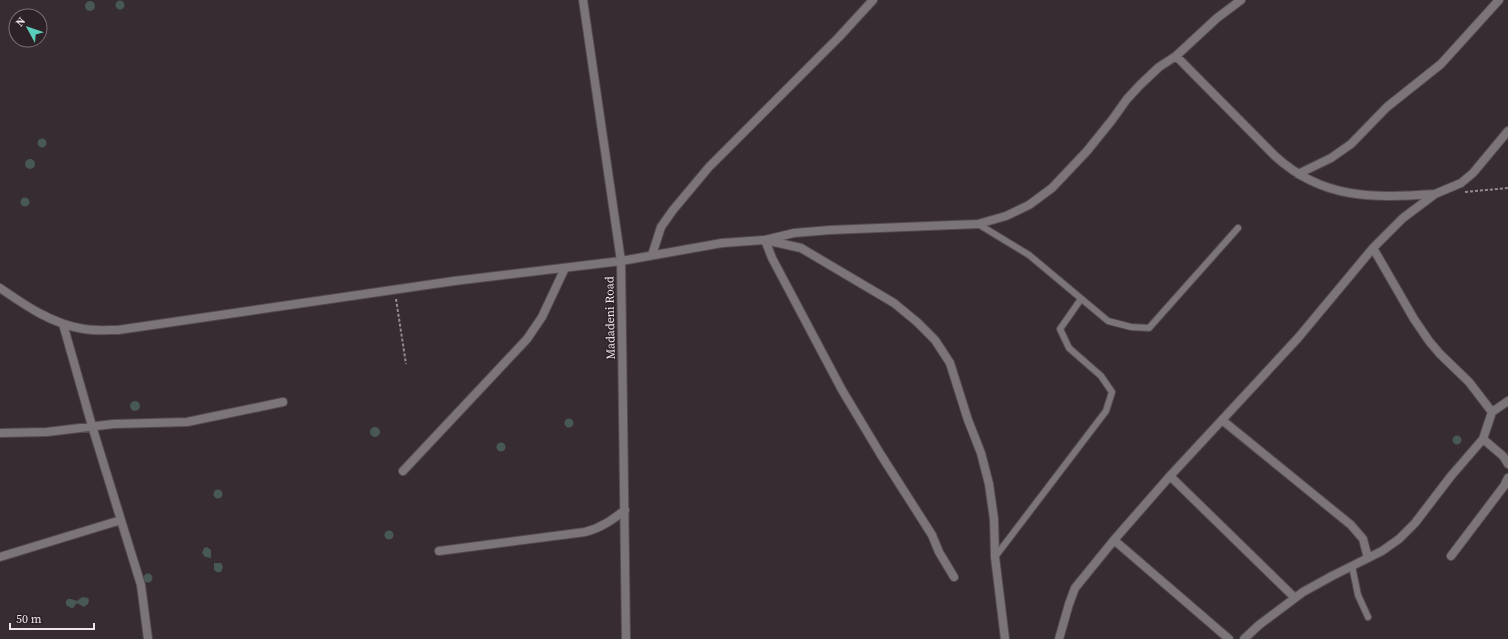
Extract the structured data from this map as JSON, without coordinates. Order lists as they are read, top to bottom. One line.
{"streets":{"street":["Madadeni Road"]},"scale_bar":"50 m","north":"top left"}
